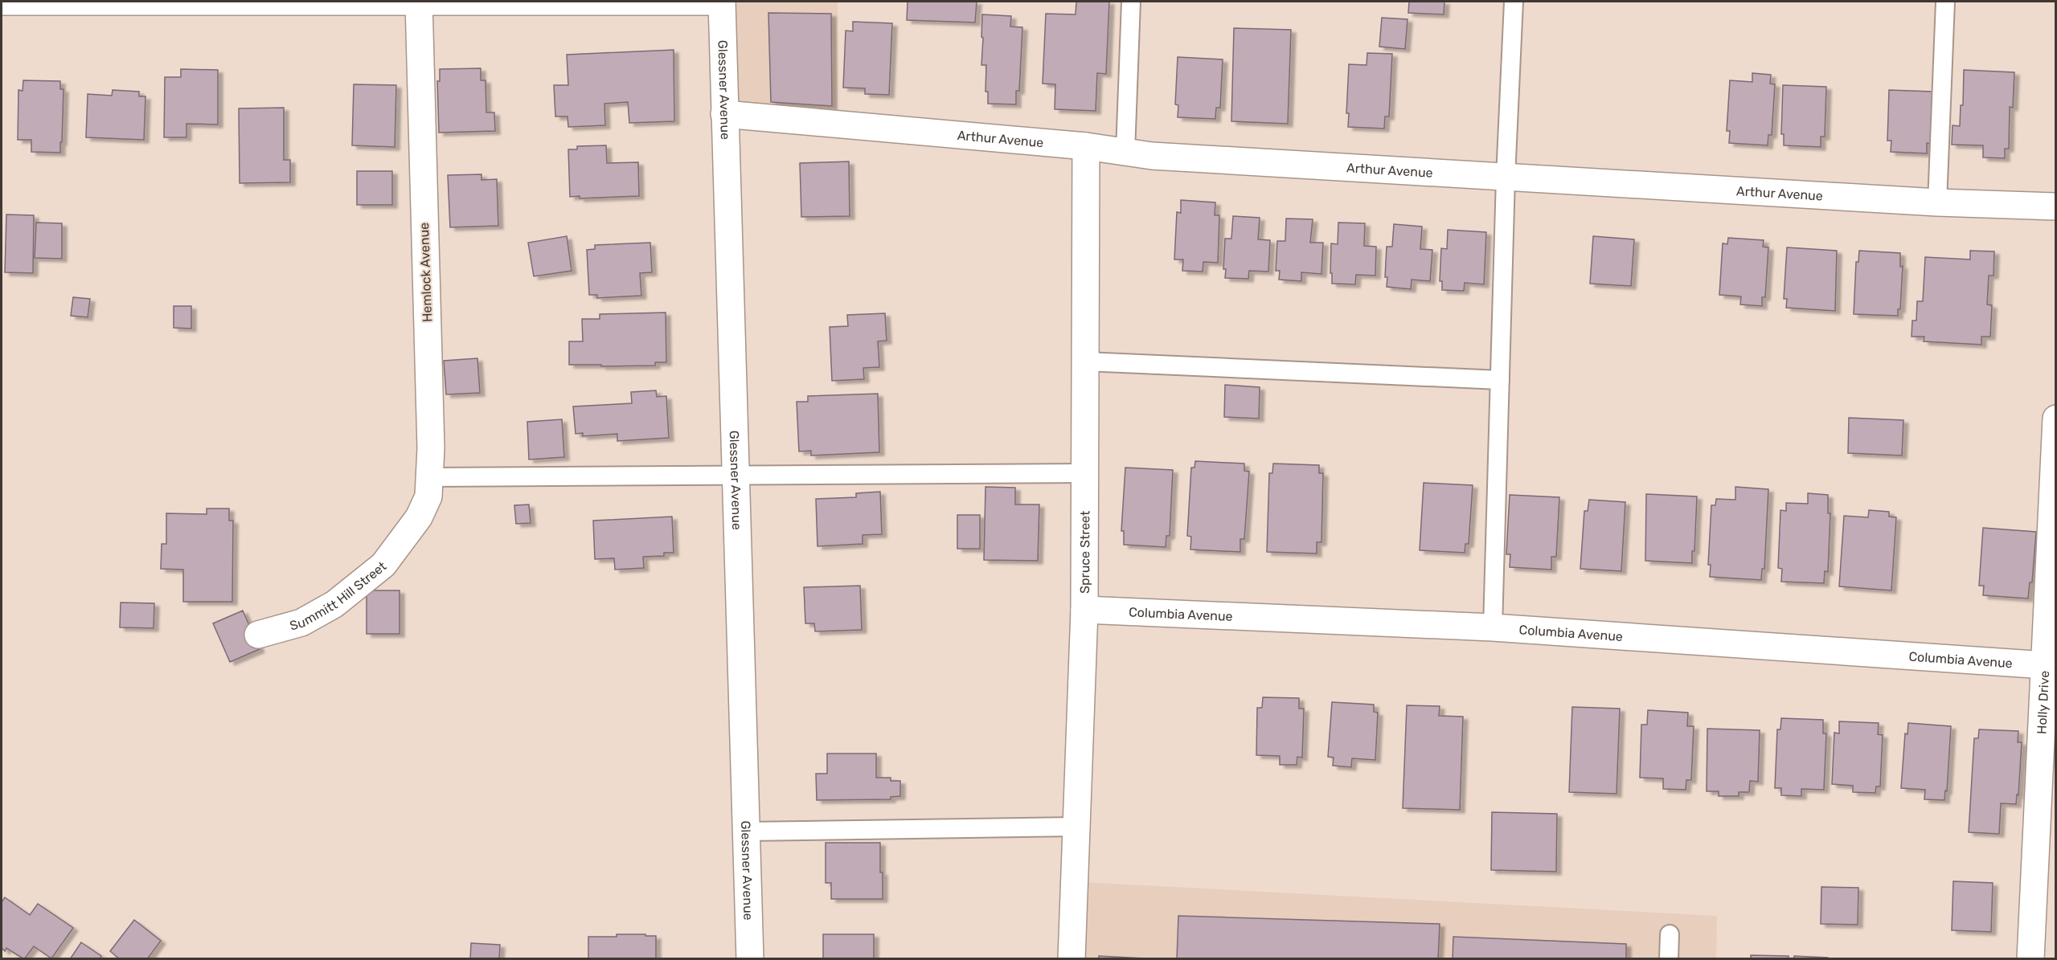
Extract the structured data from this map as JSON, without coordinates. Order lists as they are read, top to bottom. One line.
{"streets":{"street":["Glessner Avenue","Arthur Avenue","Hemlock Avenue","Spruce Street","Summitt Hill Street","Columbia Avenue","Holly Drive"]},"crossings":[["Glessner Avenue","Arthur Avenue"],["Arthur Avenue","Spruce Street"],["Hemlock Avenue","Summitt Hill Street"],["Spruce Street","Columbia Avenue"],["Columbia Avenue","Holly Drive"]]}
